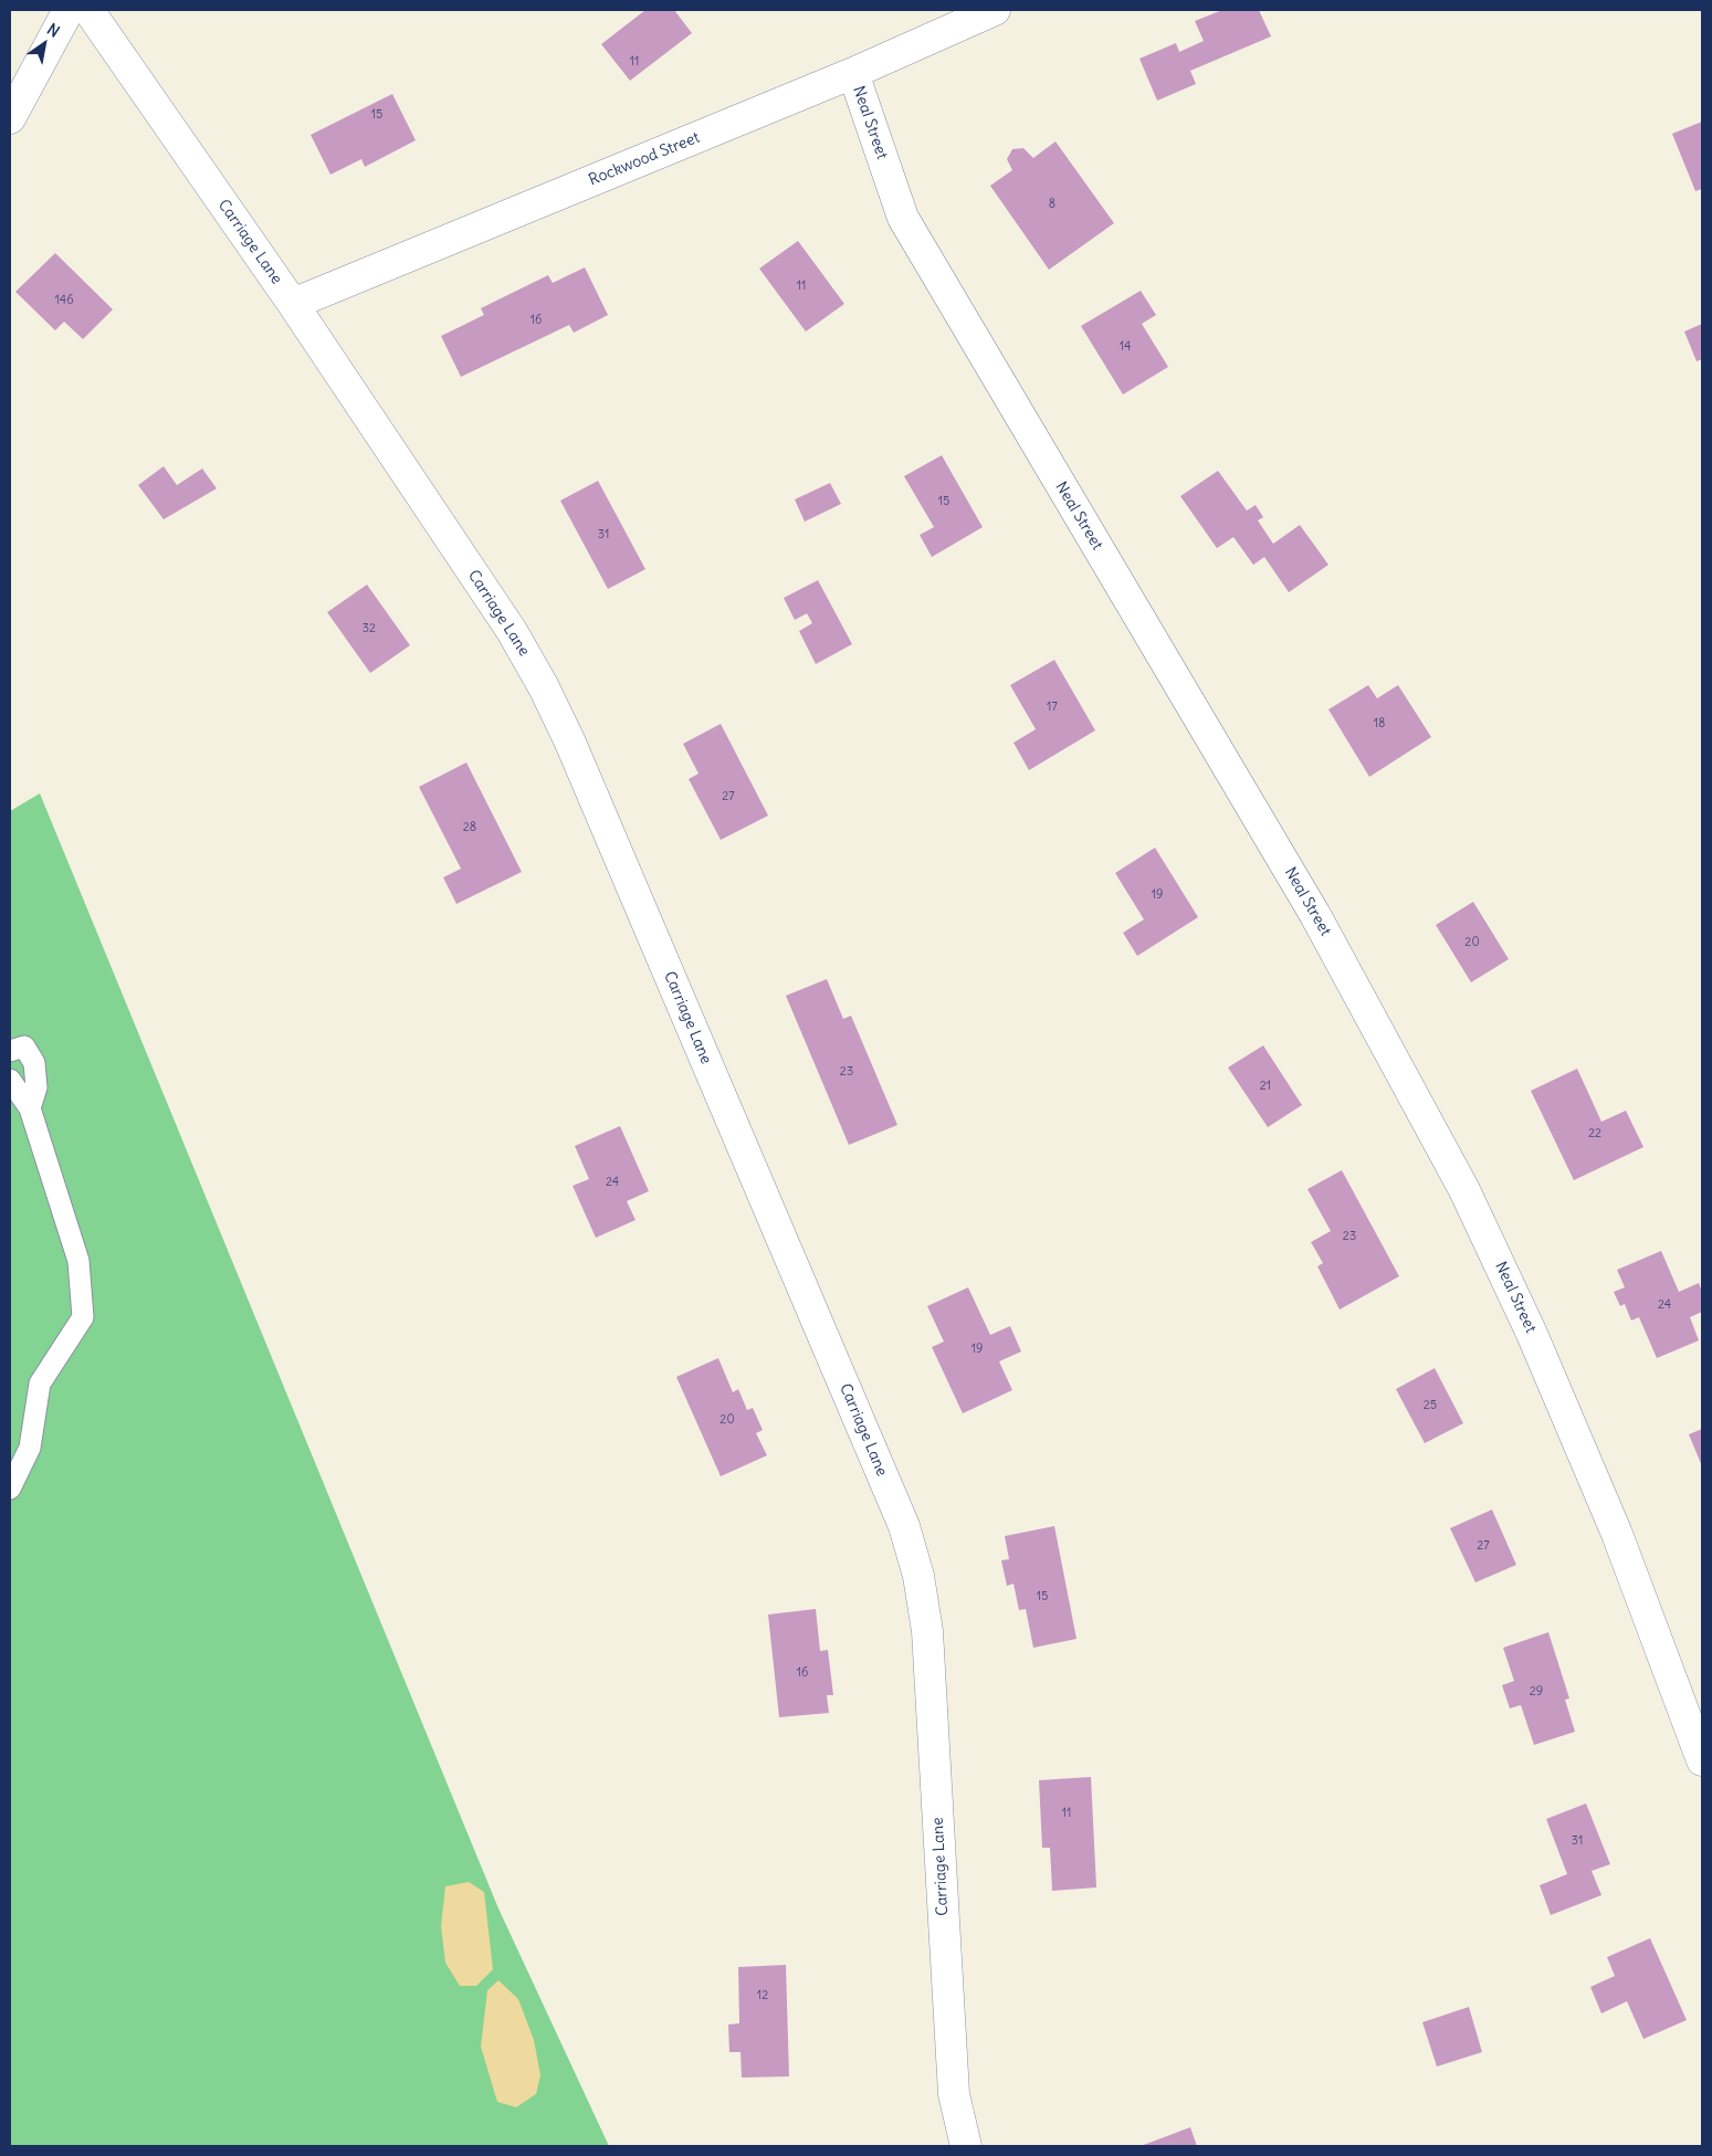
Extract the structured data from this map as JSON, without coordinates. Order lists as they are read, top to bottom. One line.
{"streets":{"street":["Neal Street","Rockwood Street","Carriage Lane"]},"crossings":[["Neal Street","Rockwood Street"],["Rockwood Street","Carriage Lane"]],"house_numbers":["11","15","8","11","146","16","14","15","31","32","17","18","27","28","19","20","23","21","22","24","23","24","19","25","20","27","15","16","29","11","31","12"],"north":"top right"}
